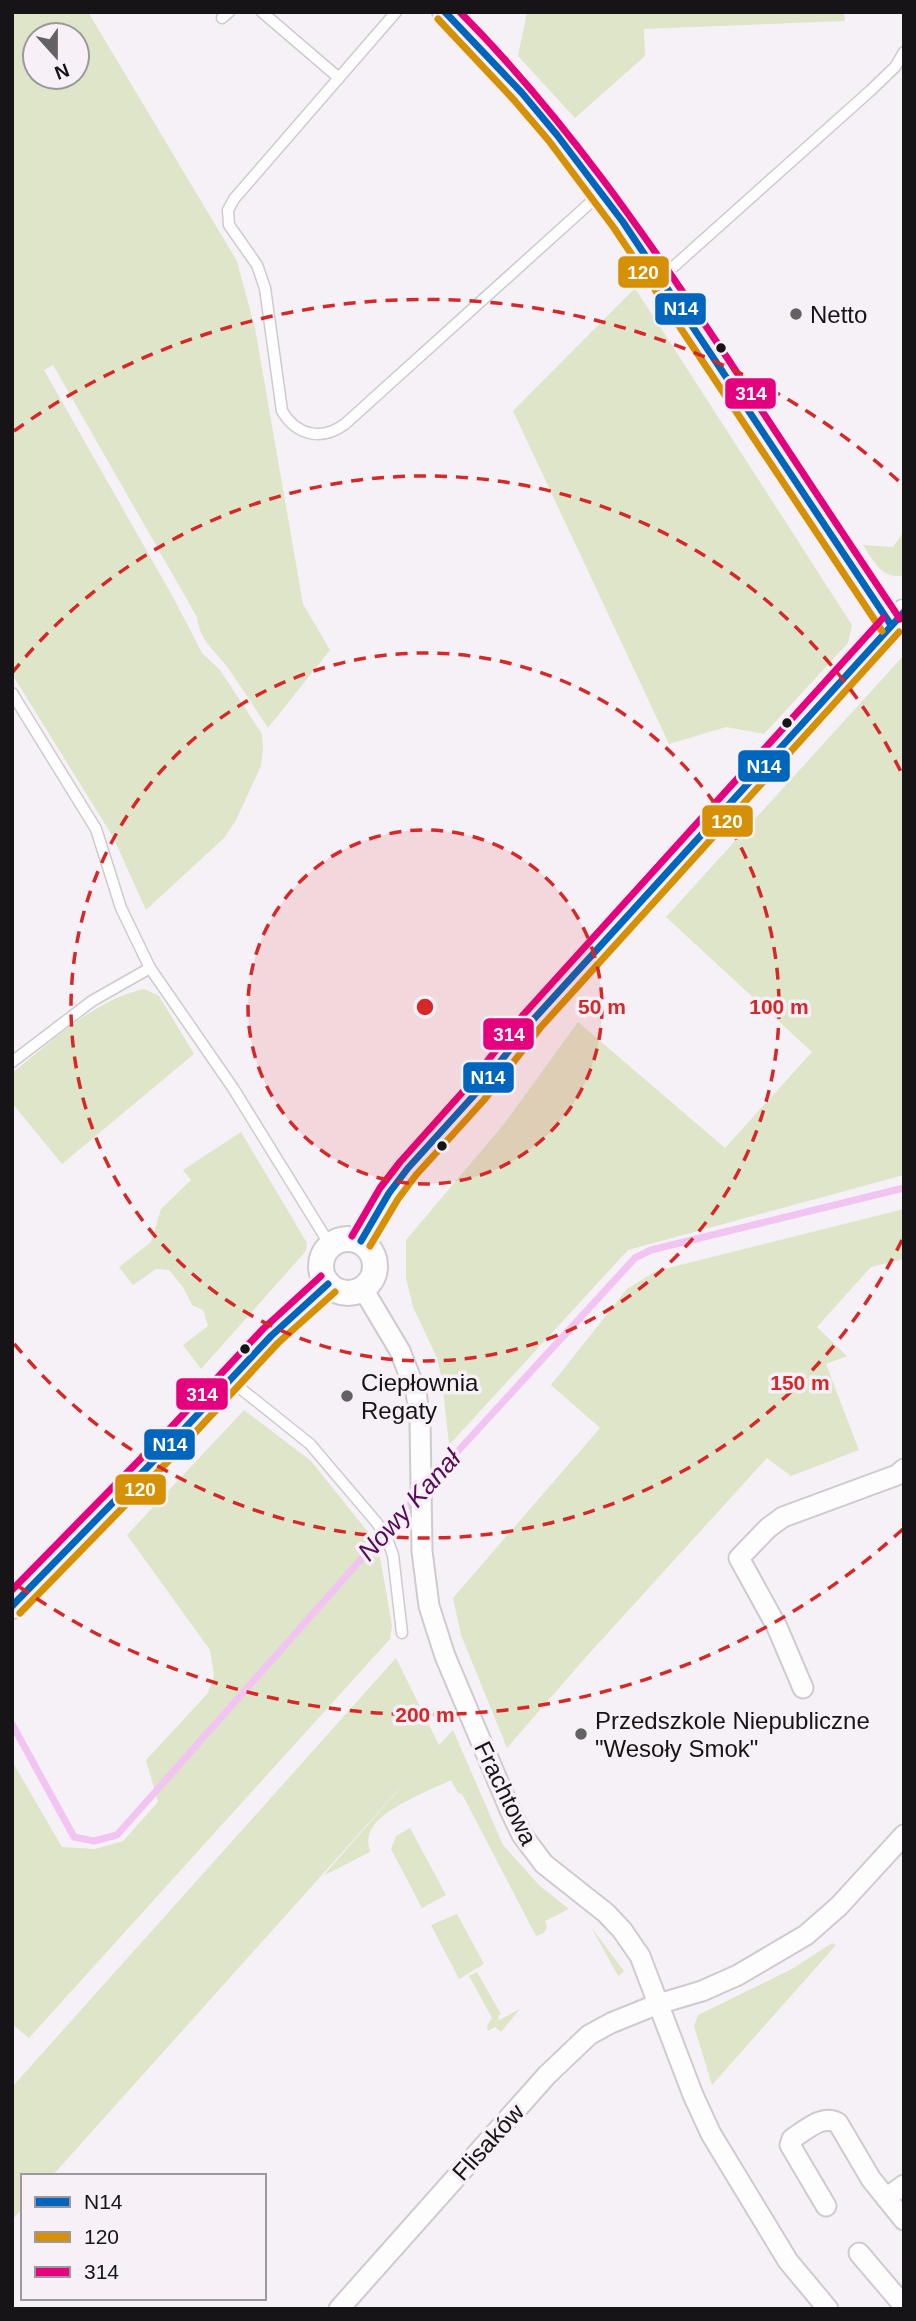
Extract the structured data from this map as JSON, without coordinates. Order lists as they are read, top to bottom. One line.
{"streets":{"street":["Frachtowa","Flisaków"]},"crossings":[["Frachtowa","Flisaków"]],"water":["Nowy Kanał"],"places":["Netto","Ciepłownia Regaty","Przedszkole Niepubliczne \"Wesoły Smok\""],"lines":["transit line N14","transit line 314","transit line 120"],"legend":["N14","120","314"],"north":"bottom","rings":["50 m","100 m","150 m","200 m"]}
